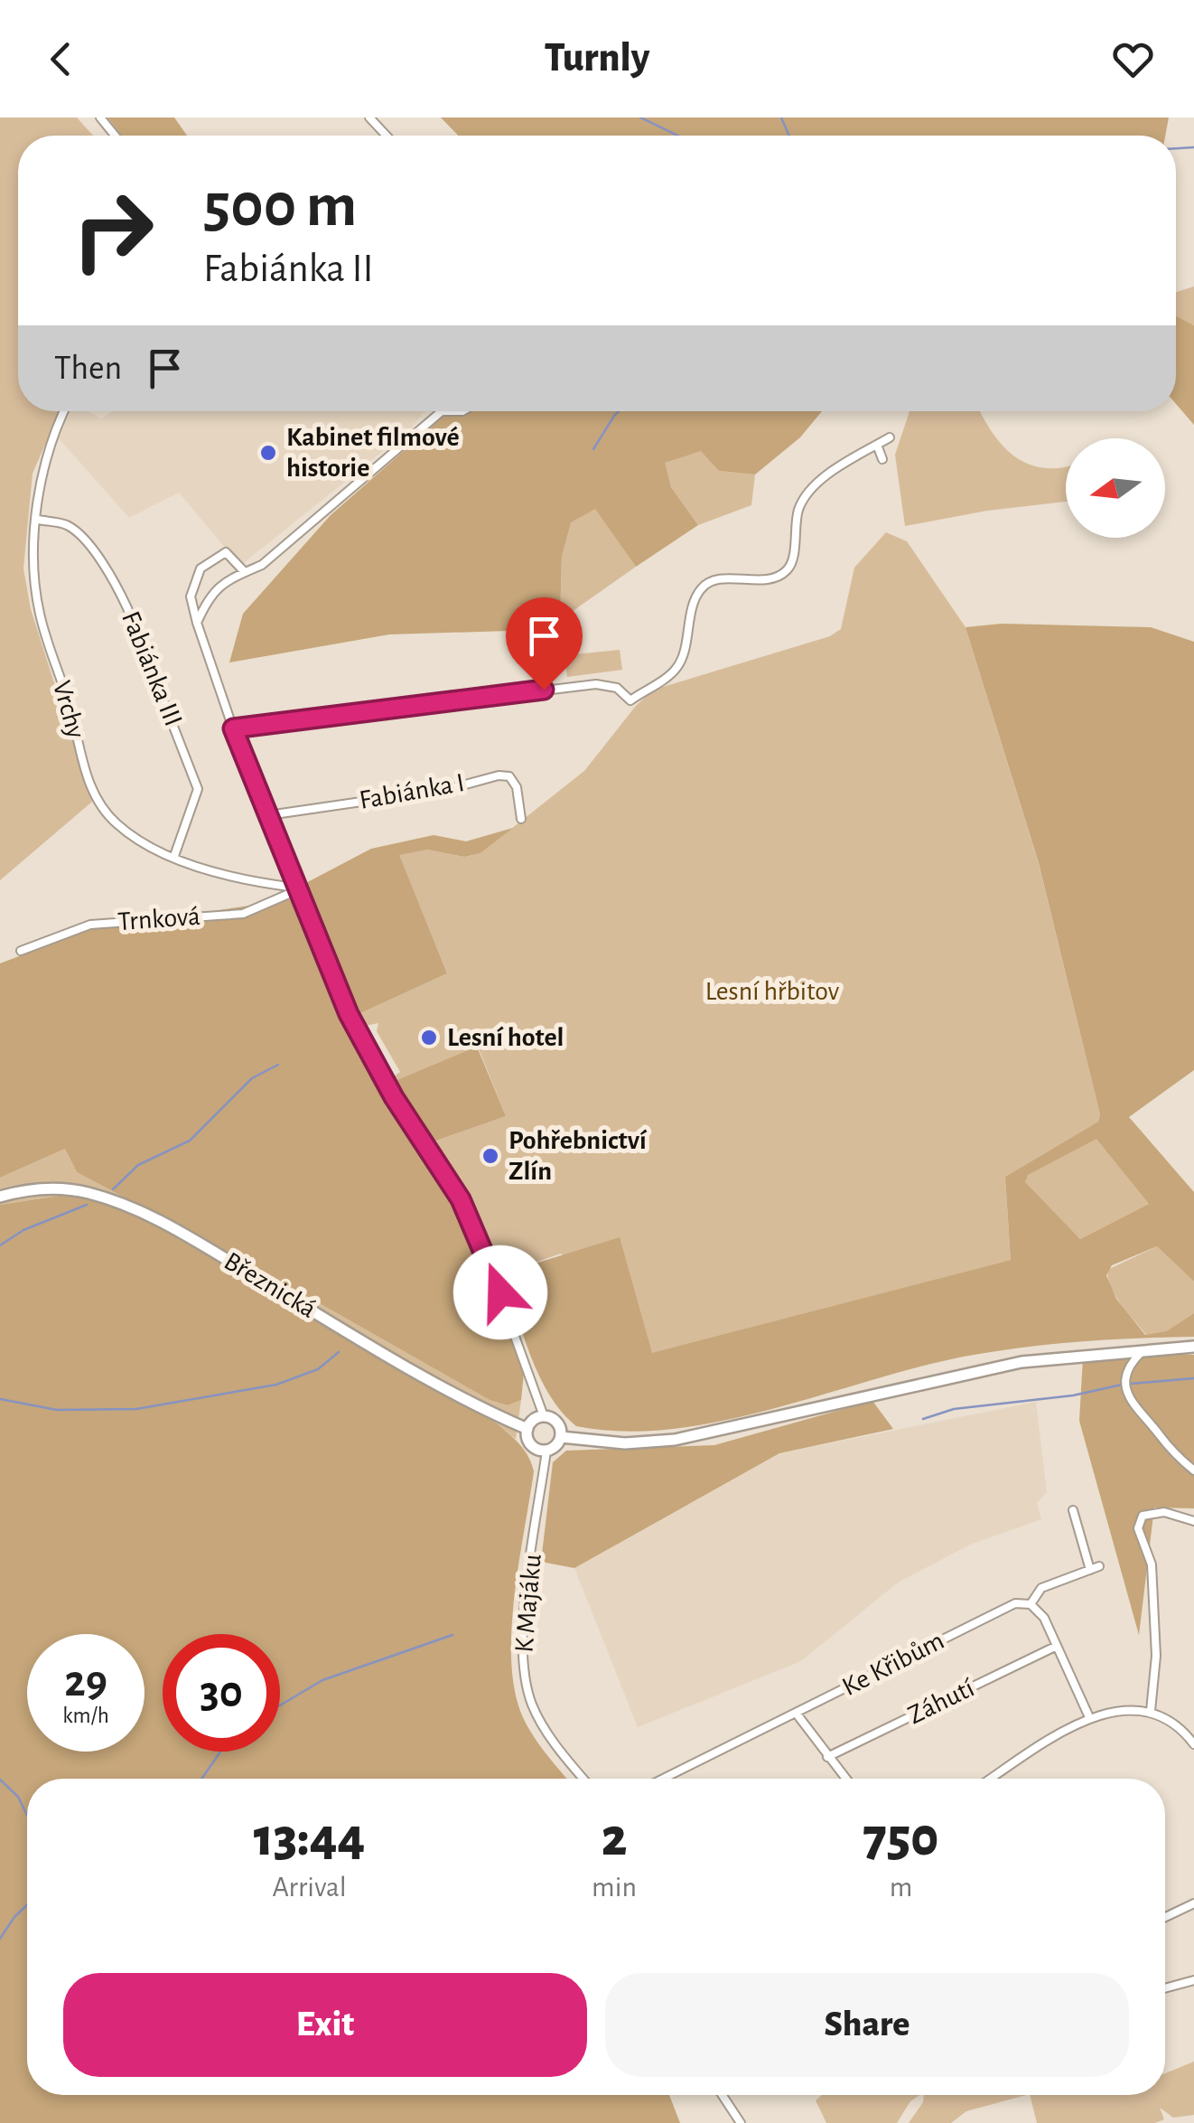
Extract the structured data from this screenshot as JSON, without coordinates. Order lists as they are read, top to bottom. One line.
{"streets":{"main road":["Březnická"],"street":["Fabiánka III","Vrchy","Fabiánka I","Trnková","K Majáku","Ke Křibům","Záhutí"]},"crossings":[["Fabiánka III","Vrchy"],["Vrchy","Trnková"],["Březnická","K Majáku"]],"parks":["Lesní hřbitov"],"places":["Kabinet filmové historie","Lesní hotel","Pohřebnictví Zlín"],"north":"left","page":{"header":"Turnly","turn":["500 m","Fabiánka II"],"then":"Then","speed":"29 km/h","limit":"30","eta":["13:44","Arrival","2","min","750","m"],"buttons":["Exit","Share"]}}
